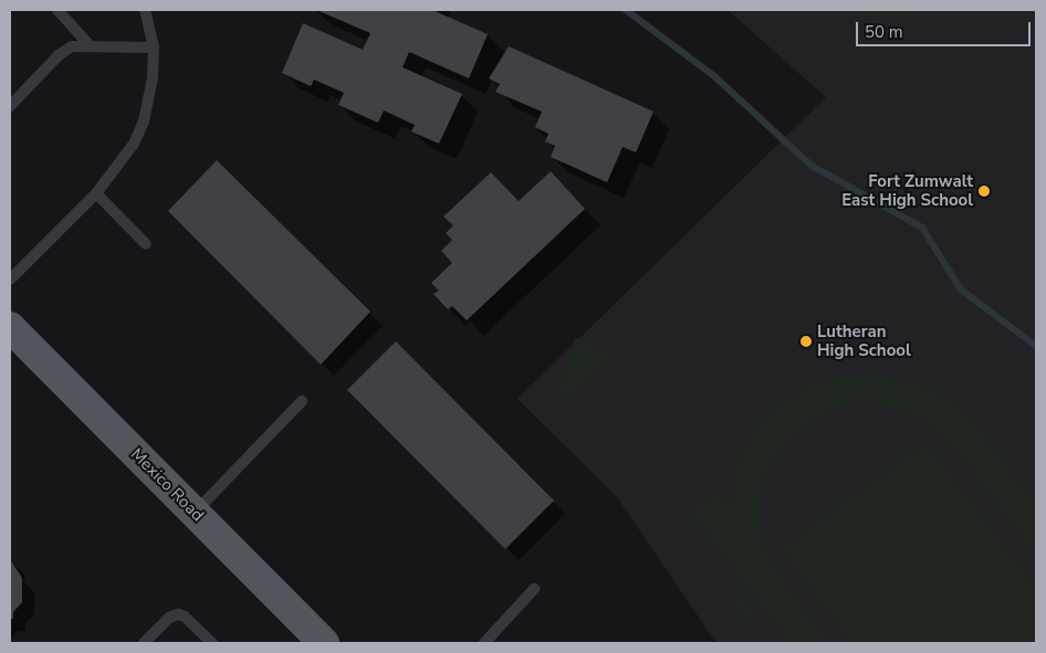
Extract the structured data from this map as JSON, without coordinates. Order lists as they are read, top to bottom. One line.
{"streets":{"main road":["Mexico Road"]},"places":["Fort Zumwalt East High School","Lutheran High School"],"scale_bar":"50 m"}
